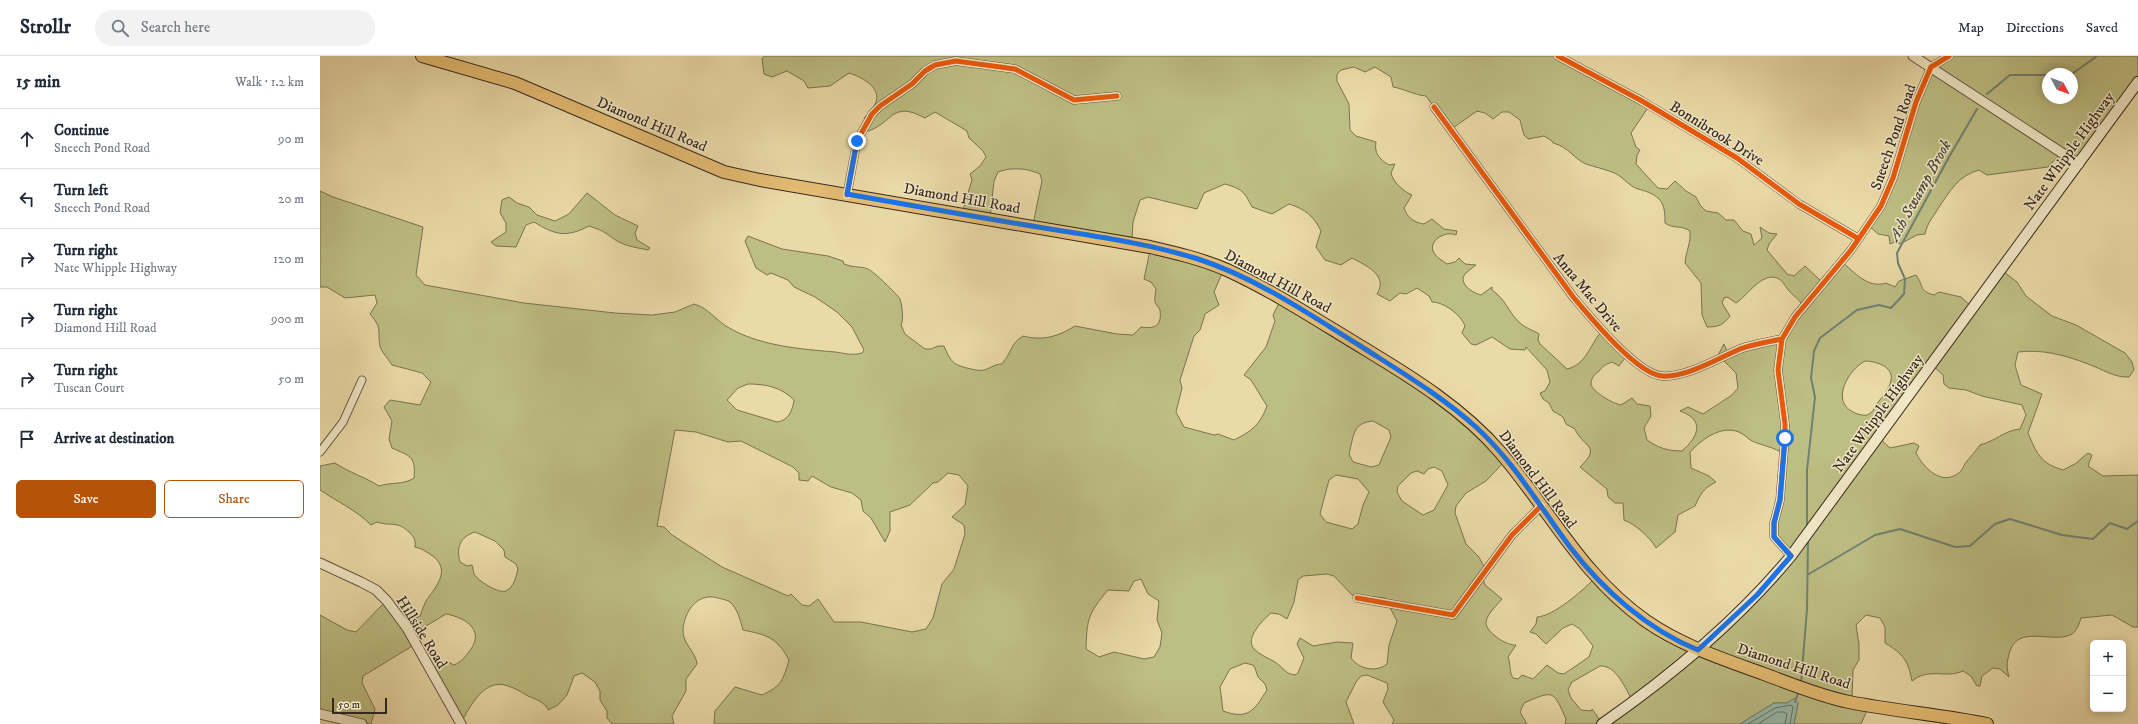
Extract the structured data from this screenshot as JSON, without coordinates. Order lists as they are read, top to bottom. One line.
{"streets":{"main road":["Diamond Hill Road","Nate Whipple Highway"],"street":["Bonnibrook Drive","Sneech Pond Road","Anna Mac Drive","Hillside Road"]},"crossings":[["Diamond Hill Road","Nate Whipple Highway"],["Bonnibrook Drive","Sneech Pond Road"],["Sneech Pond Road","Nate Whipple Highway"],["Sneech Pond Road","Anna Mac Drive"]],"water":["Ash Swamp Brook"],"scale_bar":"50 m","north":"bottom right","page":{"header":"Strollr","search":"Search here","nav":["Map","Directions","Saved"],"heading":["15 min","Walk · 1.2 km"],"list":[["Continue","Sneech Pond Road","90 m"],["Turn left","Sneech Pond Road","20 m"],["Turn right","Nate Whipple Highway","120 m"],["Turn right","Diamond Hill Road","900 m"],["Turn right","Tuscan Court","50 m"],"Arrive at destination"],"buttons":["Save","Share"],"map_buttons":["+","−"],"scale":"50 m"}}
